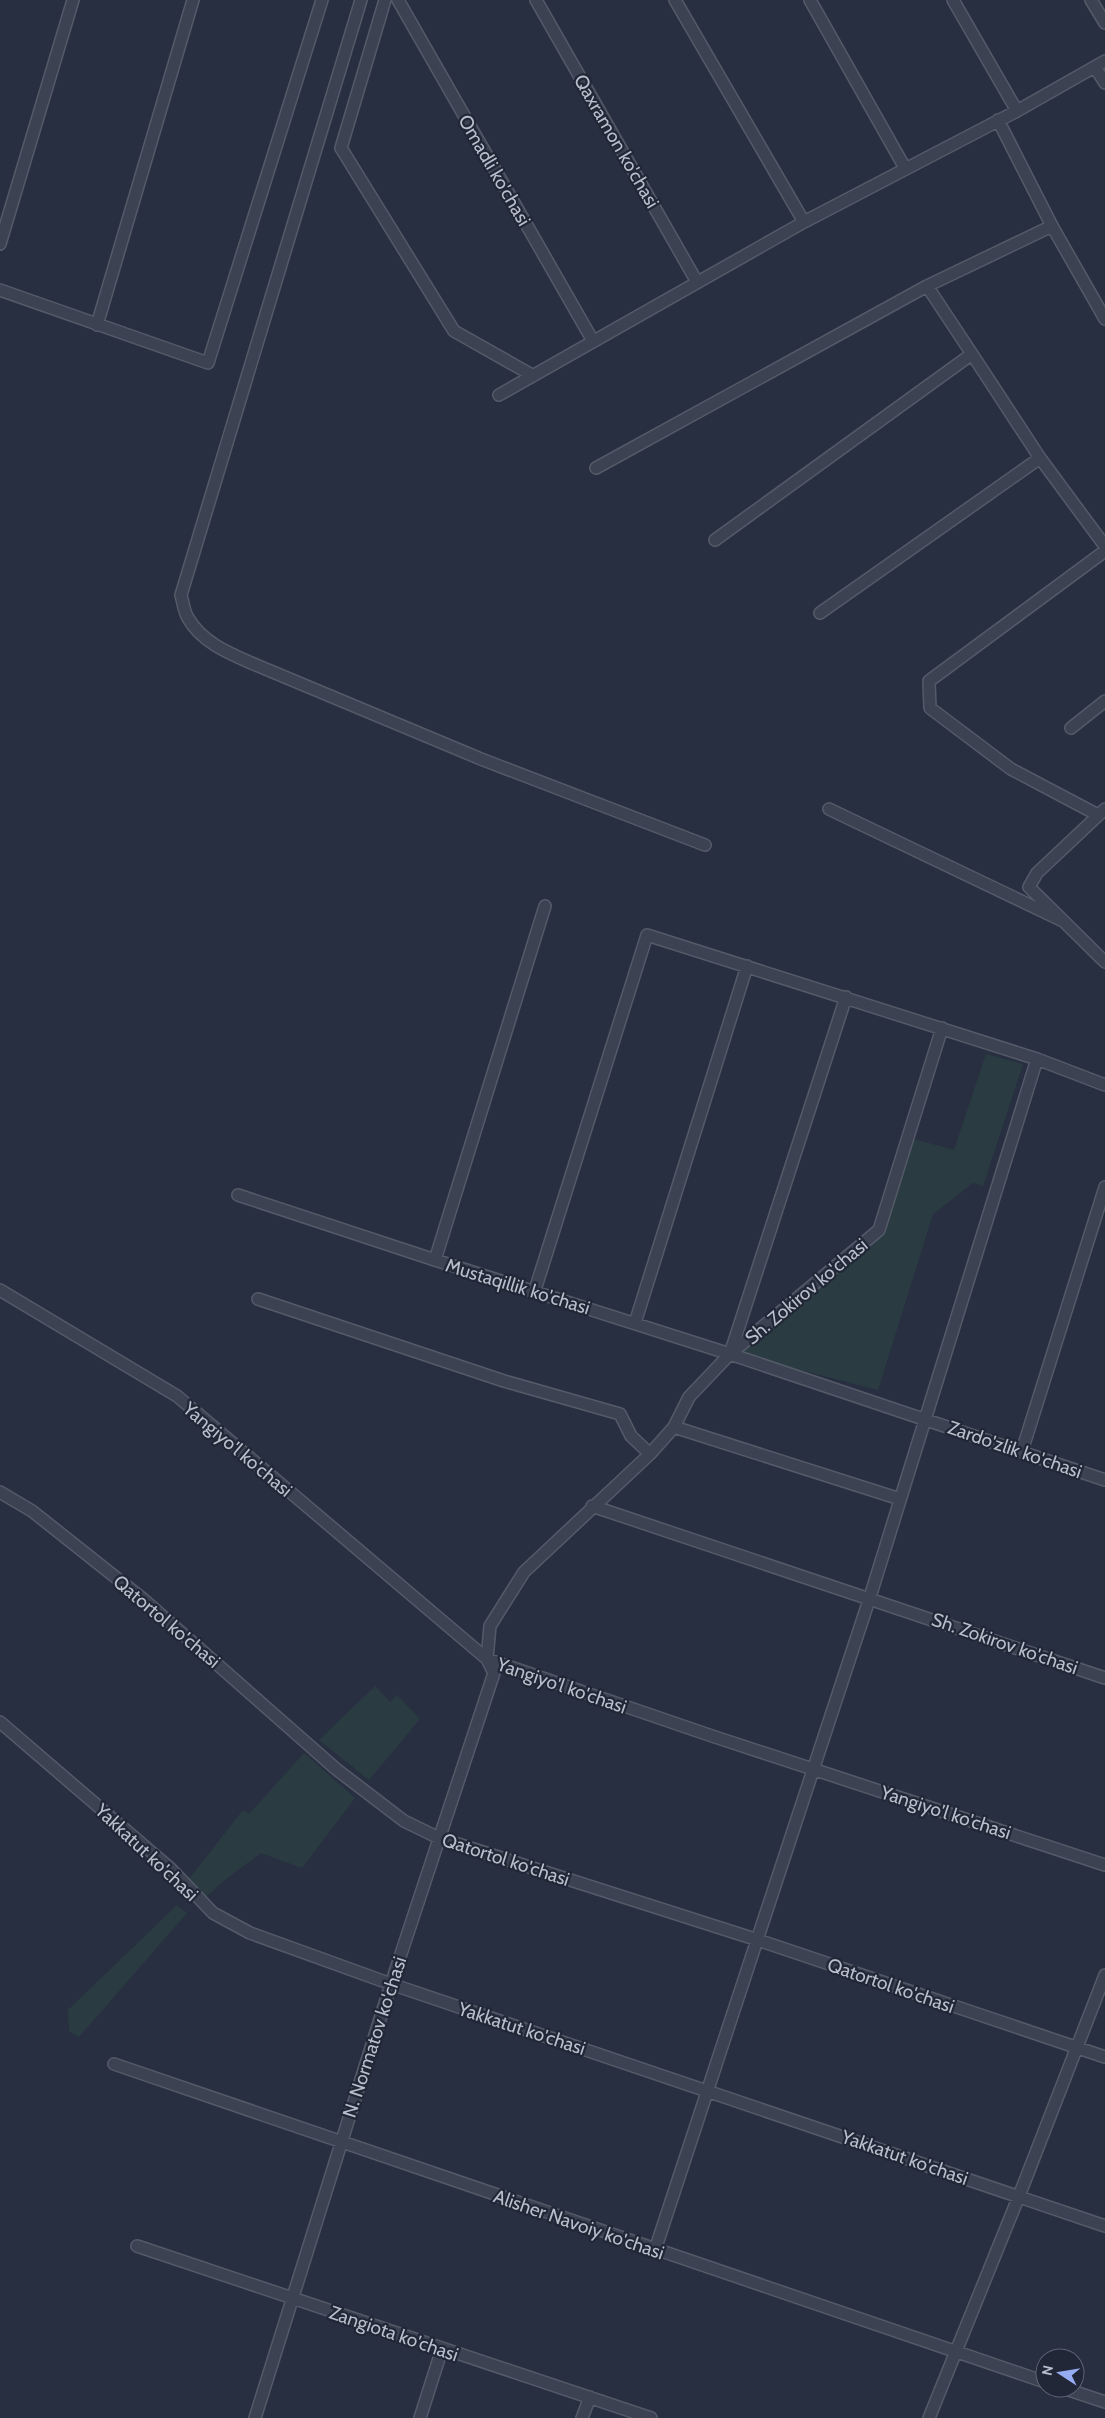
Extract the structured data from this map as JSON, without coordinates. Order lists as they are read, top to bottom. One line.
{"streets":{"street":["Qaxramon ko'chasi","Omadli ko'chasi","Mustaqillik ko'chasi","Sh. Zokirov ko'chasi","Yangiyo'l ko'chasi","Zardo'zlik ko'chasi","Qatortol ko'chasi","Yakkatut ko'chasi","N. Normatov ko'chasi","Alisher Navoiy ko'chasi","Zangiota ko'chasi"]},"crossings":[["Mustaqillik ko'chasi","Sh. Zokirov ko'chasi"],["Mustaqillik ko'chasi","Zardo'zlik ko'chasi"],["Sh. Zokirov ko'chasi","Yangiyo'l ko'chasi"],["Sh. Zokirov ko'chasi","N. Normatov ko'chasi"],["Yangiyo'l ko'chasi","N. Normatov ko'chasi"],["Qatortol ko'chasi","N. Normatov ko'chasi"],["Yakkatut ko'chasi","N. Normatov ko'chasi"],["N. Normatov ko'chasi","Alisher Navoiy ko'chasi"],["N. Normatov ko'chasi","Zangiota ko'chasi"]],"north":"left"}
